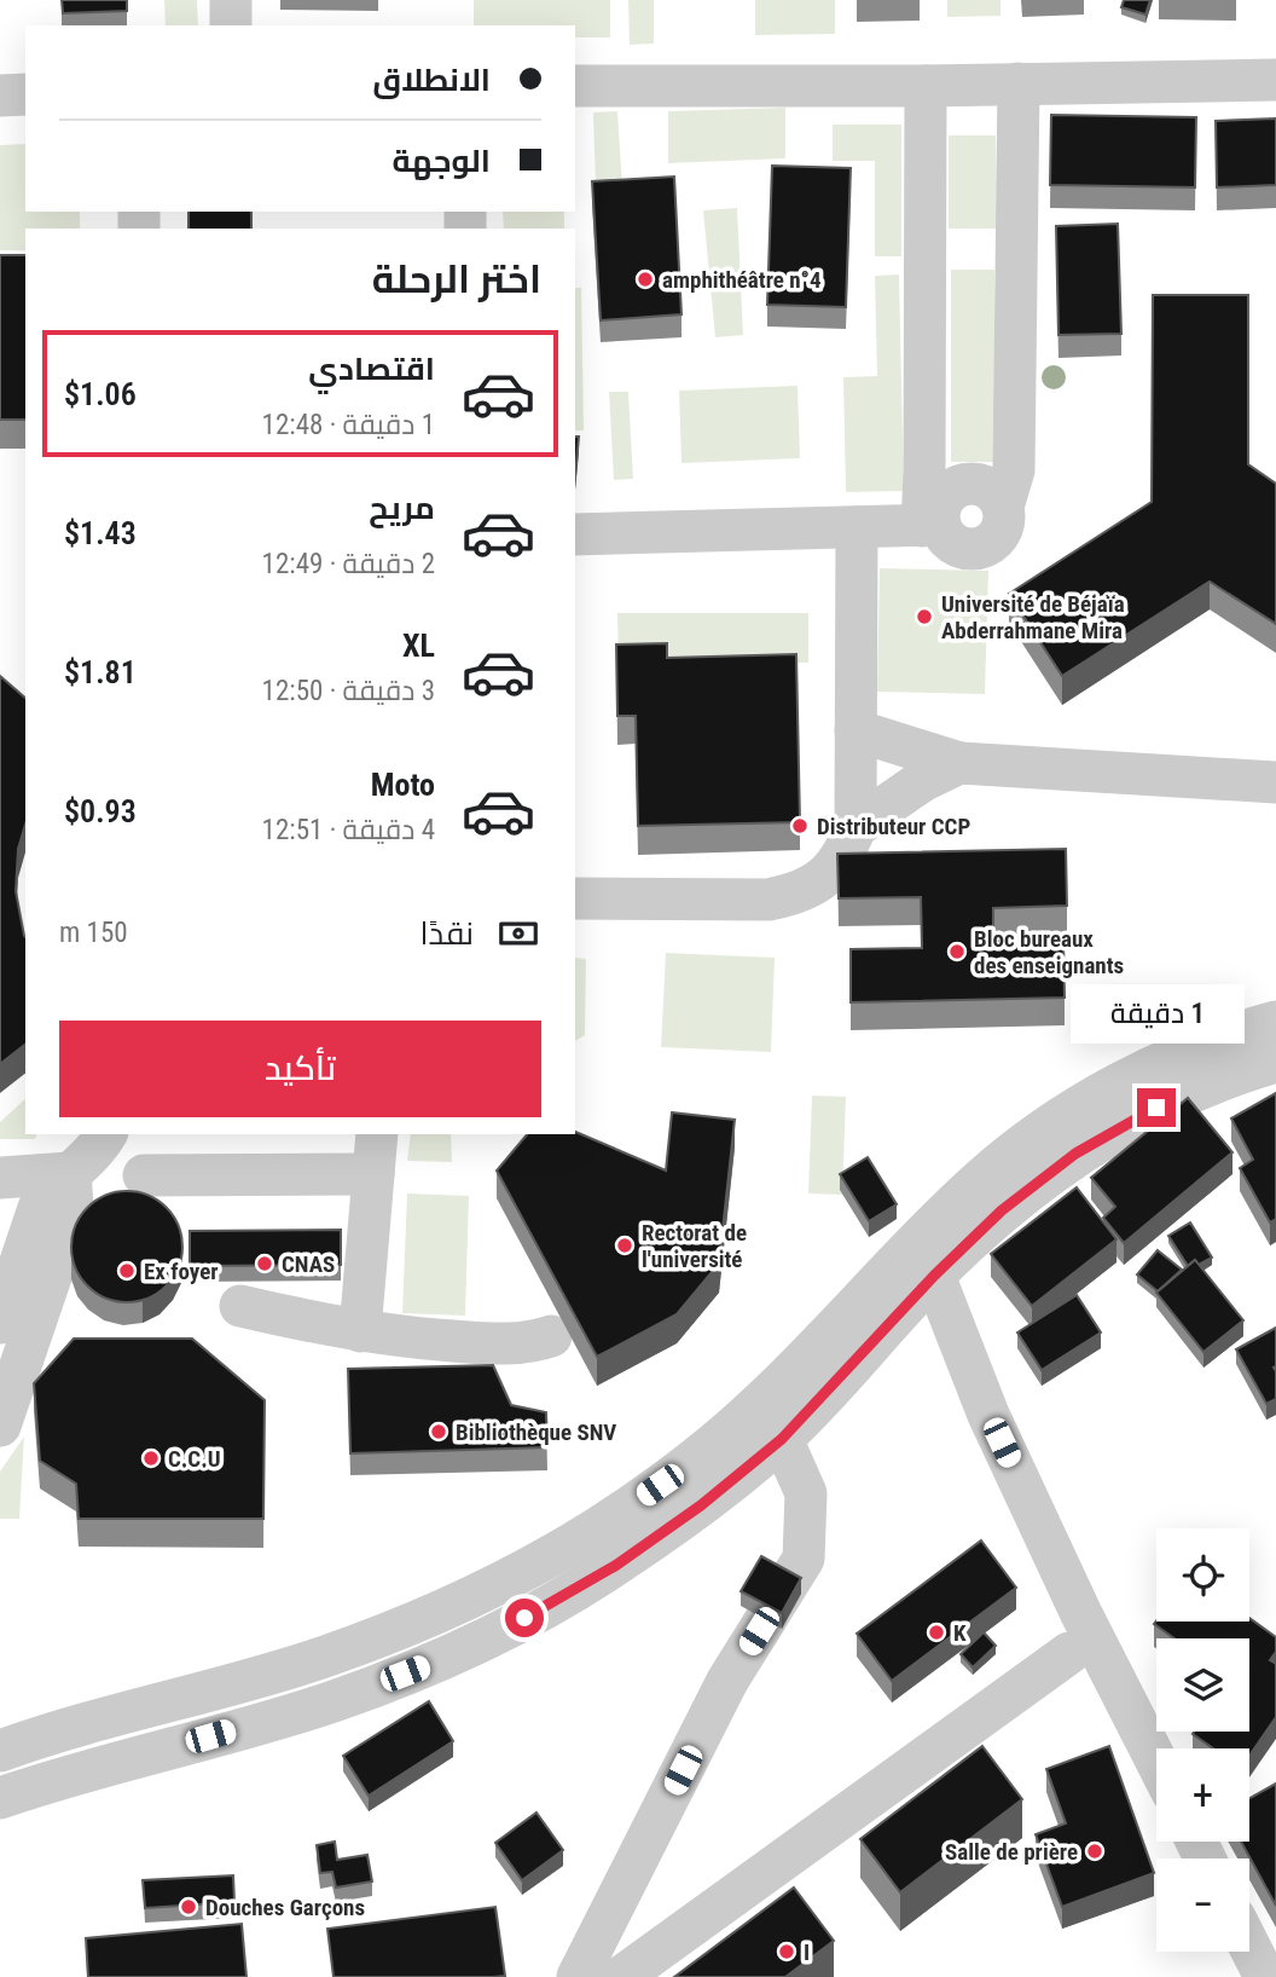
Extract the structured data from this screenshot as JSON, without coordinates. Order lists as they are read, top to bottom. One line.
{"places":["amphithéâtre n°4","Université de Béjaïa Abderrahmane Mira","Distributeur CCP","Bloc bureaux des enseignants","Rectorat de l'université","CNAS","Ex foyer","Bibliothèque SNV","C.C.U","K","Salle de prière","Douches Garçons","I"],"page":{"banner":["الانطلاق","الوجهة"],"heading":"اختر الرحلة","list":[{"name":"اقتصادي","note":"1 دقيقة · 12:48","value":"$1.06"},{"name":"مريح","note":"2 دقيقة · 12:49","value":"$1.43"},{"name":"XL","note":"3 دقيقة · 12:50","value":"$1.81"},{"name":"Moto","note":"4 دقيقة · 12:51","value":"$0.93"}],"pay":["نقدًا","150 m"],"bubble":"1 دقيقة","buttons":"تأكيد","map_buttons":["+","−"]}}
